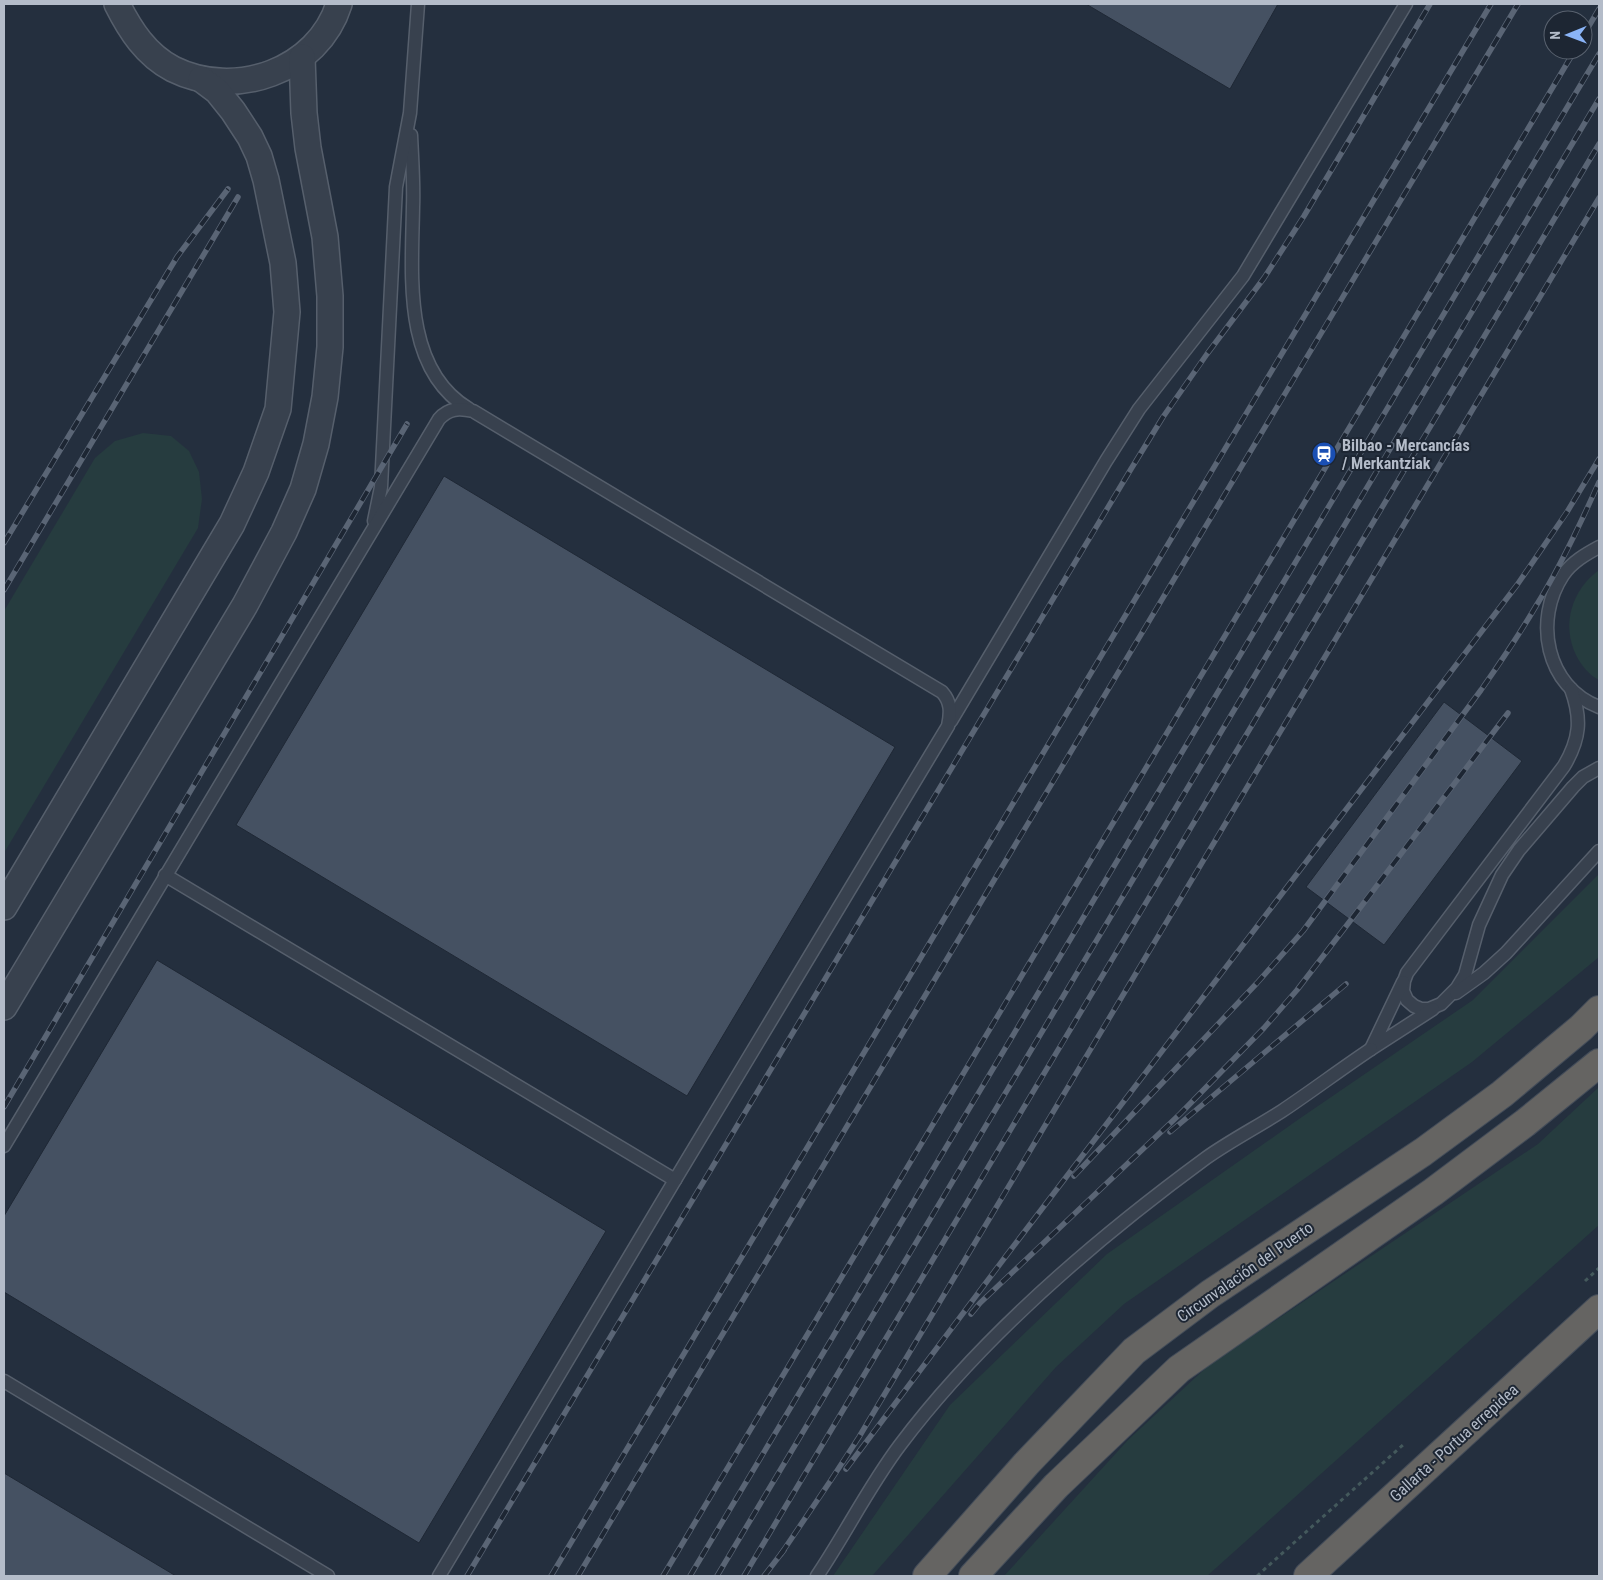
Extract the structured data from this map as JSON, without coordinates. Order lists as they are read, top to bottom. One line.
{"streets":{"highway":["Circunvalación del Puerto","Gallarta - Portua errepidea"]},"places":{"station":["Bilbao - Mercancías / Merkantziak"]},"north":"left"}
